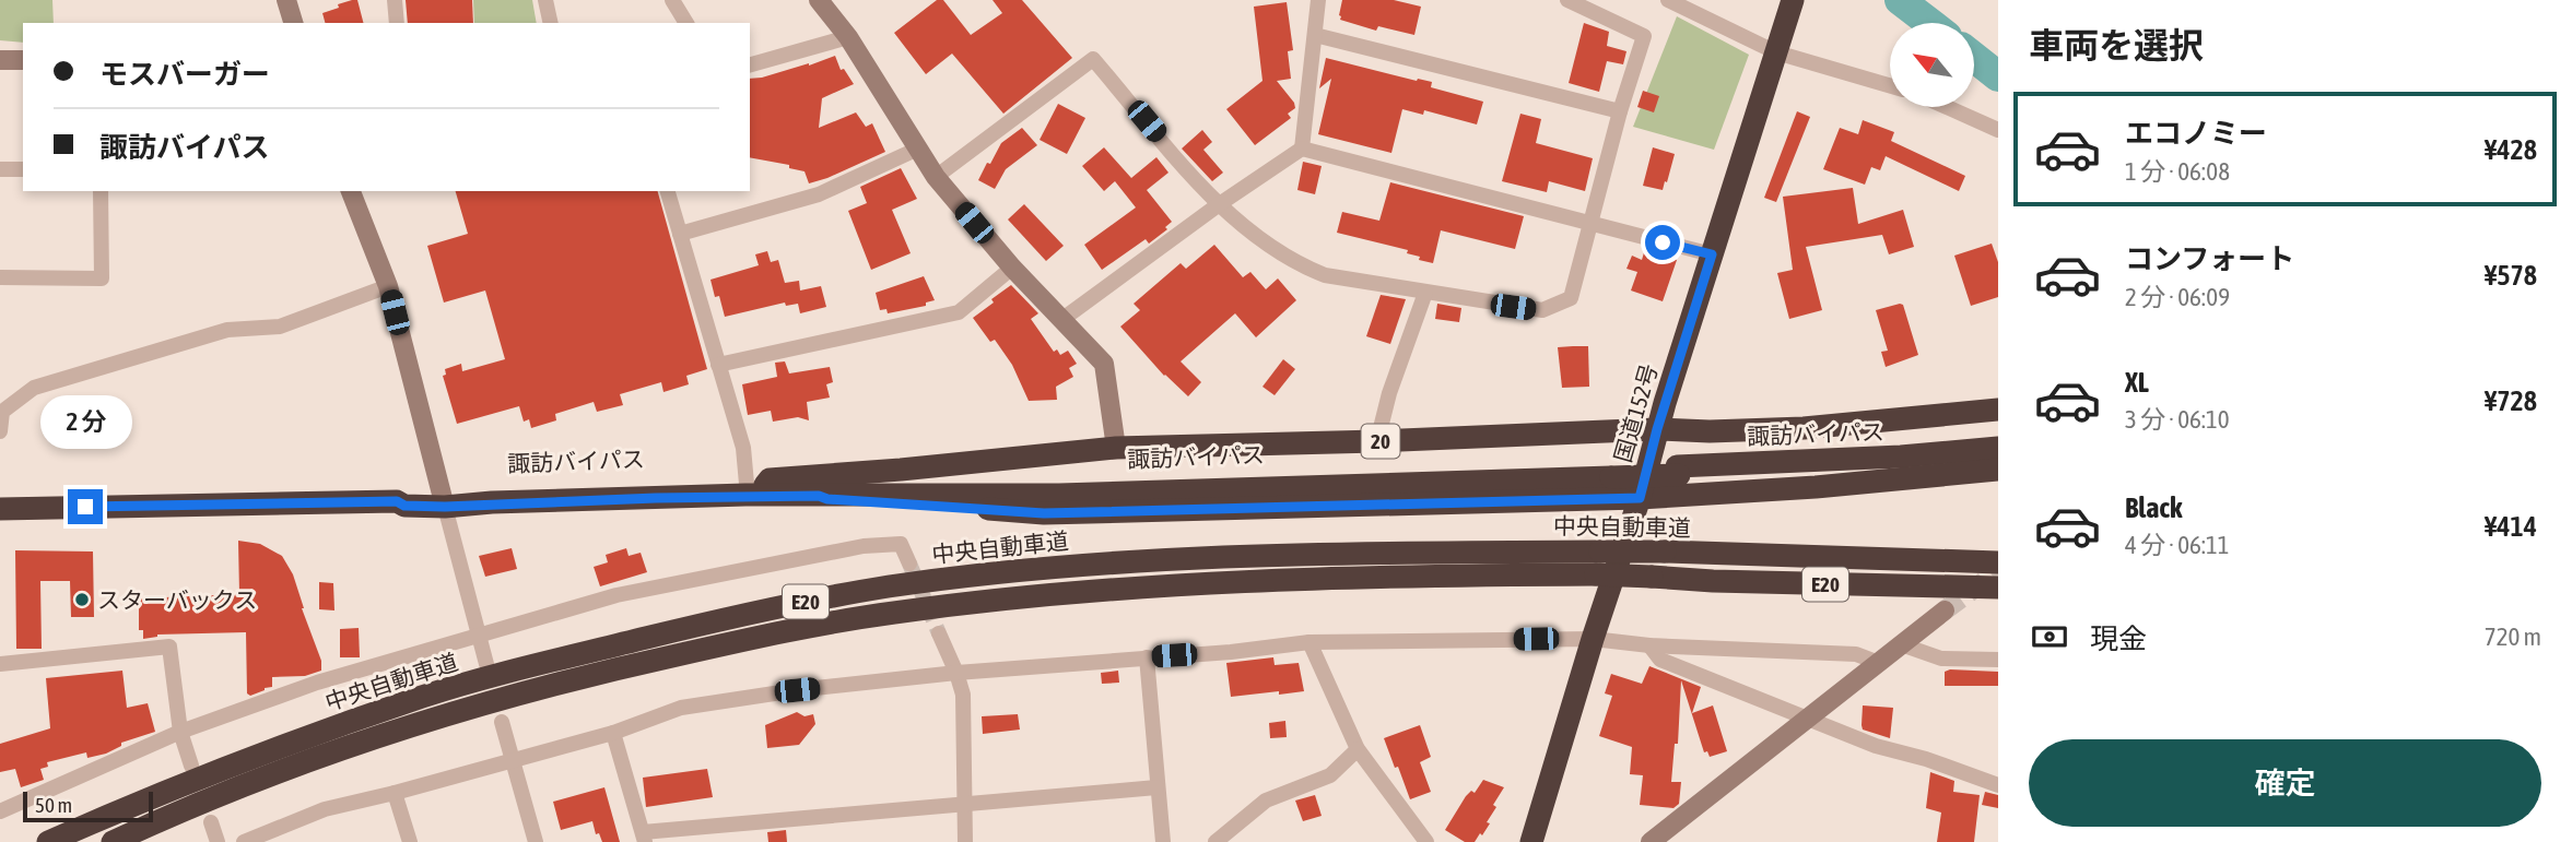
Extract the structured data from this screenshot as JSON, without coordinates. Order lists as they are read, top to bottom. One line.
{"streets":{"highway":["国道152号","諏訪バイパス","20","中央自動車道","E20"]},"crossings":[["国道152号","20"],["諏訪バイパス","20"]],"places":["スターバックス"],"scale_bar":"50 m","north":"top left","page":{"heading":"車両を選択","banner":["モスバーガー","諏訪バイパス"],"list":[{"name":"エコノミー","note":"1 分 · 06:08","value":"¥428"},{"name":"コンフォート","note":"2 分 · 06:09","value":"¥578"},{"name":"XL","note":"3 分 · 06:10","value":"¥728"},{"name":"Black","note":"4 分 · 06:11","value":"¥414"}],"bubble":"2 分","pay":["現金","720 m"],"buttons":"確定","scale":"50 m"}}
